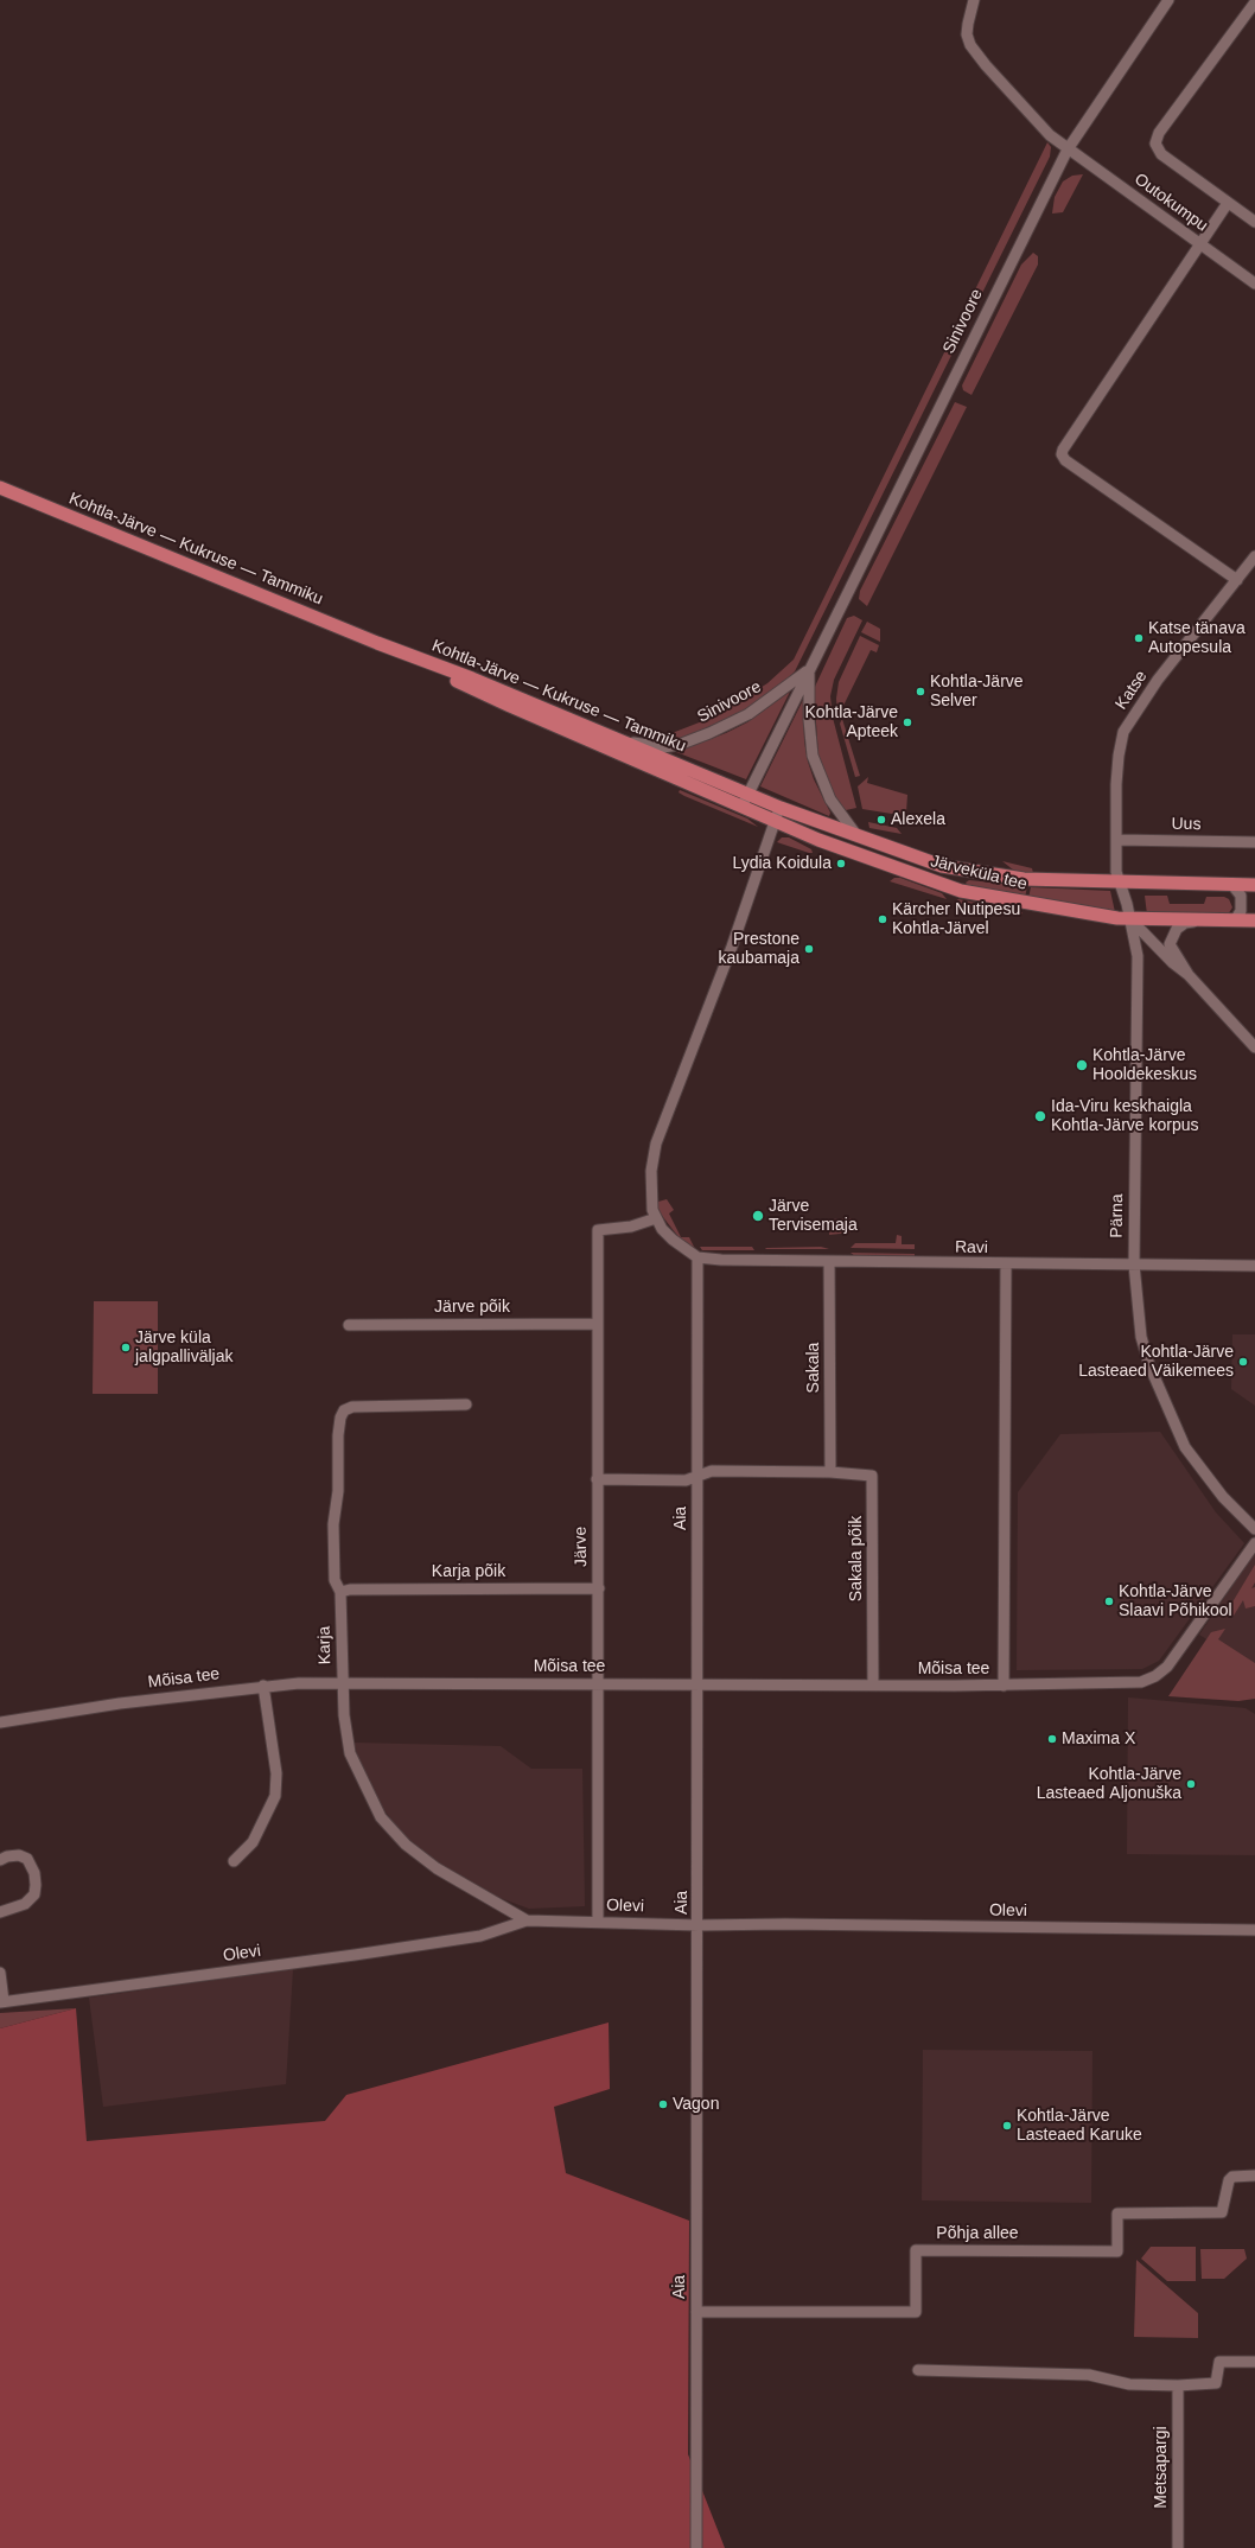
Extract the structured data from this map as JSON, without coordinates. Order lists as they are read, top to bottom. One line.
{"streets":{"main road":["Kohtla-Järve — Kukruse — Tammiku","Järveküla tee"],"street":["Outokumpu","Sinivoore","Katse","Uus","Pärna","Ravi","Järve põik","Sakala","Aia","Järve","Sakala põik","Karja põik","Karja","Mõisa tee","Olevi","Põhja allee","Metsapargi"]},"crossings":[["Outokumpu","Sinivoore"],["Sinivoore","Kohtla-Järve — Kukruse — Tammiku"],["Sinivoore","Järveküla tee"],["Kohtla-Järve — Kukruse — Tammiku","Järveküla tee"],["Katse","Uus"],["Katse","Järveküla tee"],["Katse","Pärna"],["Järveküla tee","Pärna"],["Pärna","Ravi"],["Ravi","Sakala"],["Ravi","Aia"],["Järve põik","Järve"],["Sakala","Sakala põik"],["Aia","Mõisa tee"],["Aia","Olevi"],["Aia","Põhja allee"],["Järve","Karja põik"],["Järve","Mõisa tee"],["Järve","Olevi"],["Sakala põik","Mõisa tee"],["Karja põik","Karja"],["Karja","Mõisa tee"],["Karja","Olevi"]],"places":["Katse tänava Autopesula","Kohtla-Järve Selver","Kohtla-Järve Apteek","Alexela","Lydia Koidula","Kärcher Nutipesu Kohtla-Järvel","Prestone kaubamaja","Kohtla-Järve Hooldekeskus","Ida-Viru keskhaigla Kohtla-Järve korpus","Järve Tervisemaja","Järve küla jalgpalliväljak","Kohtla-Järve Lasteaed Väikemees","Kohtla-Järve Slaavi Põhikool","Maxima X","Kohtla-Järve Lasteaed Aljonuška","Vagon","Kohtla-Järve Lasteaed Karuke"]}
